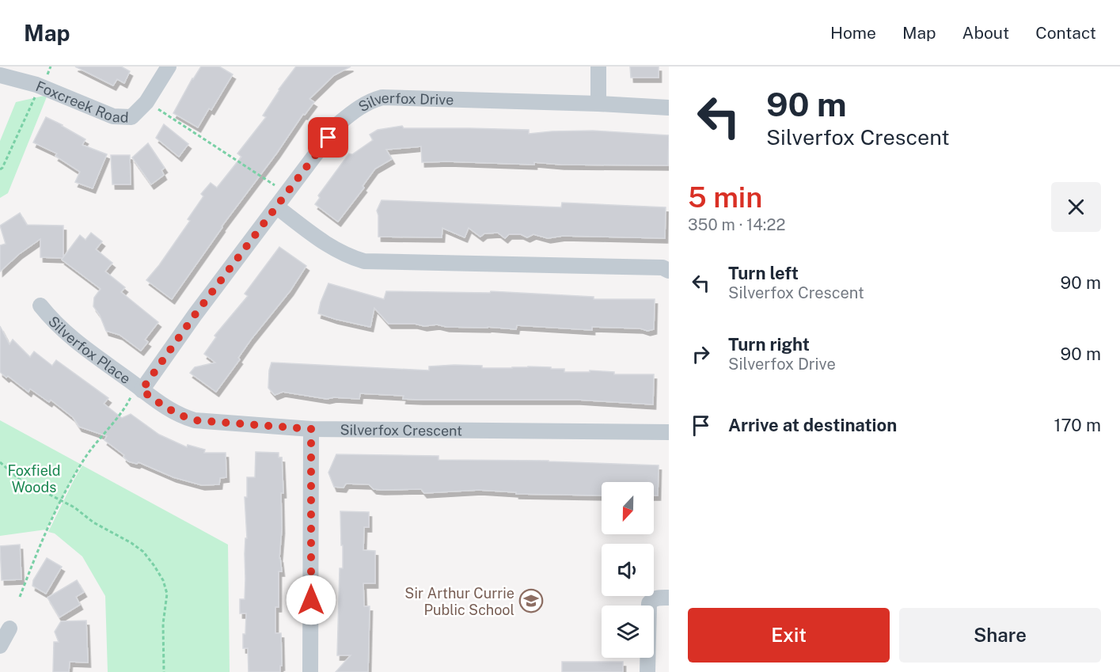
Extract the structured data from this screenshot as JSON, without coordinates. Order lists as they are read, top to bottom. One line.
{"streets":{"street":["Foxcreek Road","Silverfox Drive","Silverfox Place","Silverfox Crescent"]},"crossings":[["Silverfox Drive","Silverfox Place"],["Silverfox Drive","Silverfox Crescent"],["Silverfox Place","Silverfox Crescent"]],"parks":["Foxfield Woods"],"places":{"school or university":["Sir Arthur Currie Public School"]},"north":"bottom","page":{"header":"Map","nav":["Home","Map","About","Contact"],"turn":["90 m","Silverfox Crescent"],"heading":["5 min","350 m · 14:22"],"list":[{"name":"Turn left","note":"Silverfox Crescent","value":"90 m"},{"name":"Turn right","note":"Silverfox Drive","value":"90 m"},{"name":"Arrive at destination","value":"170 m"}],"buttons":["Exit","Share"]}}
